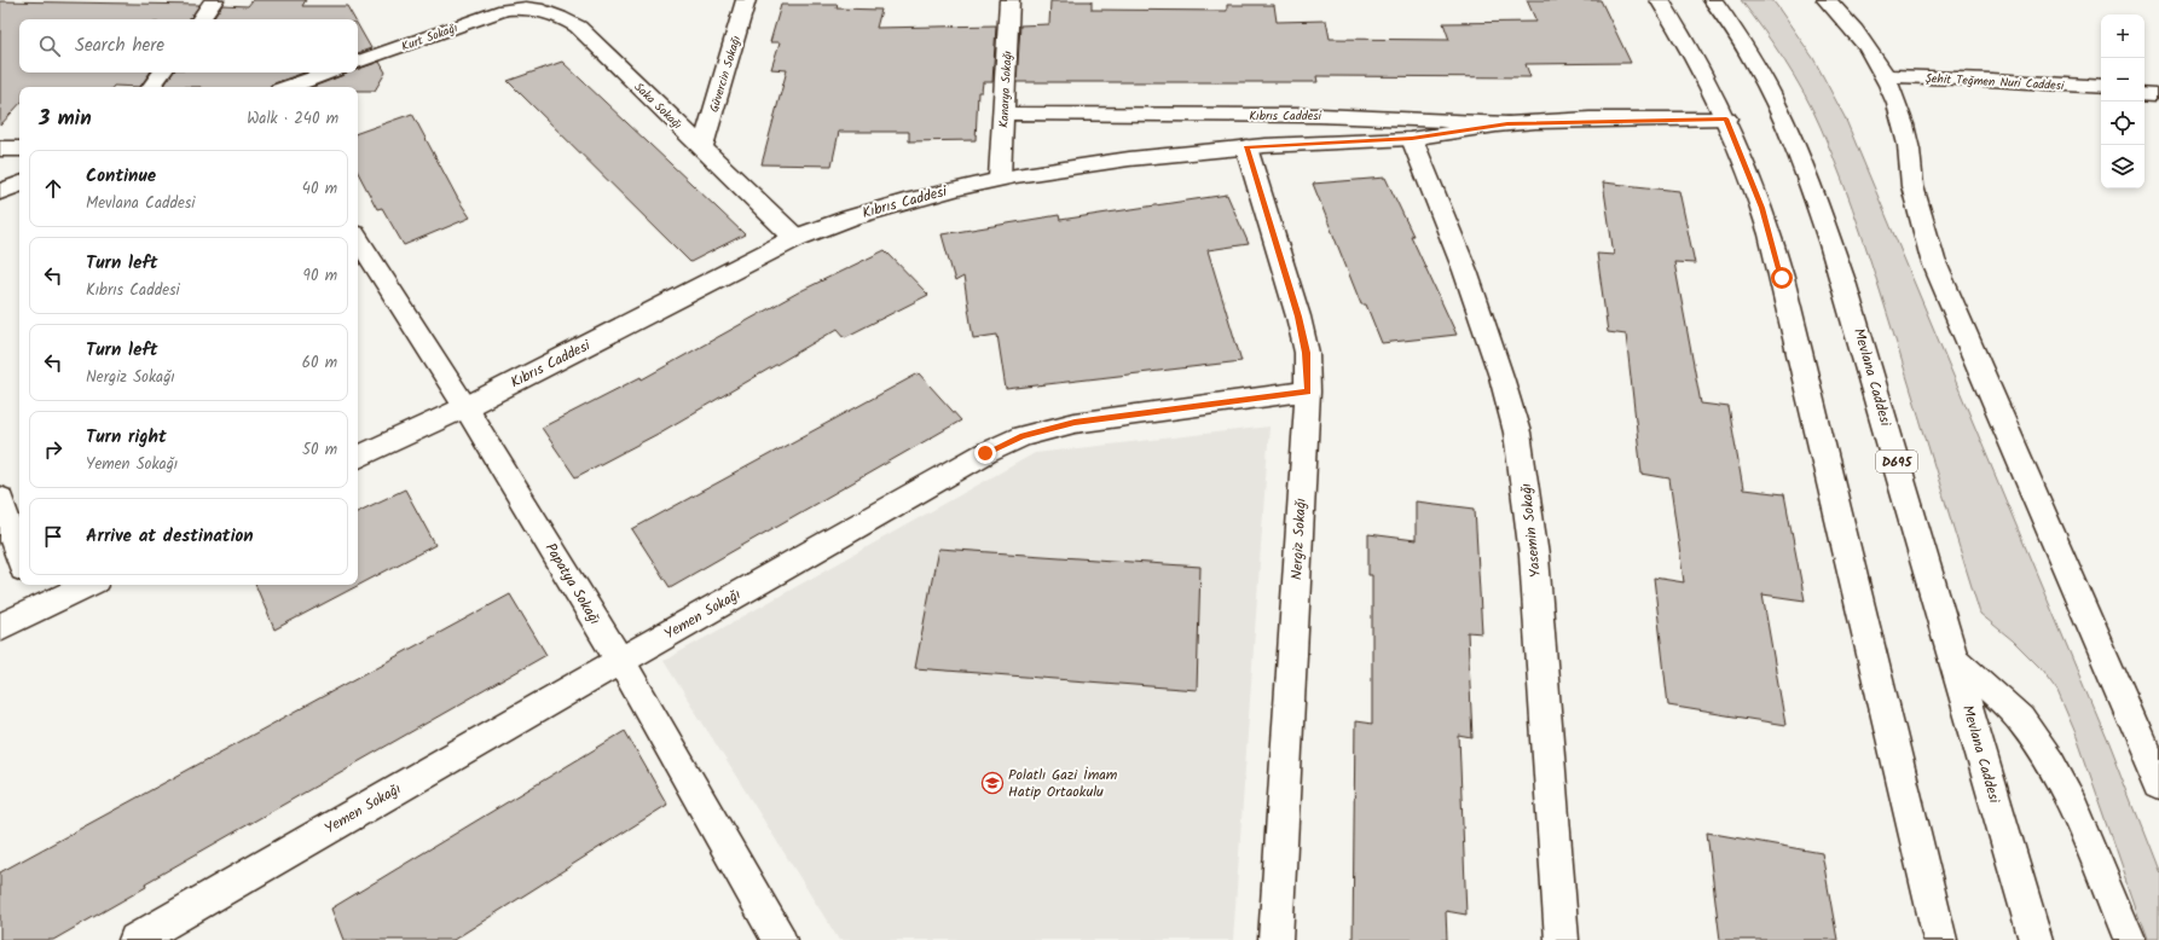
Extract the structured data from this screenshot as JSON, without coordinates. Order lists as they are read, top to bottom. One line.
{"streets":{"street":["Kurt Sokağı","Güvercin Sokağı","Şehit Teğmen Nuri Caddesi","Kanarya Sokağı","Saka Sokağı","Kıbrıs Caddesi","Mevlana Caddesi","D695","Yasemin Sokağı","Nergiz Sokağı","Papatya Sokağı","Yemen Sokağı"]},"crossings":[["Kurt Sokağı","Saka Sokağı"],["Güvercin Sokağı","Saka Sokağı"],["Kanarya Sokağı","Kıbrıs Caddesi"],["Saka Sokağı","Kıbrıs Caddesi"],["Kıbrıs Caddesi","Yasemin Sokağı"],["Kıbrıs Caddesi","Nergiz Sokağı"],["Kıbrıs Caddesi","Papatya Sokağı"],["Nergiz Sokağı","Yemen Sokağı"],["Papatya Sokağı","Yemen Sokağı"]],"places":{"school or university":["Polatlı Gazi İmam Hatip Ortaokulu"]},"page":{"map_buttons":["+","−"],"search":"Search here","heading":["3 min","Walk · 240 m"],"list":[["Continue","Mevlana Caddesi","40 m"],["Turn left","Kıbrıs Caddesi","90 m"],["Turn left","Nergiz Sokağı","60 m"],["Turn right","Yemen Sokağı","50 m"],"Arrive at destination"]}}
